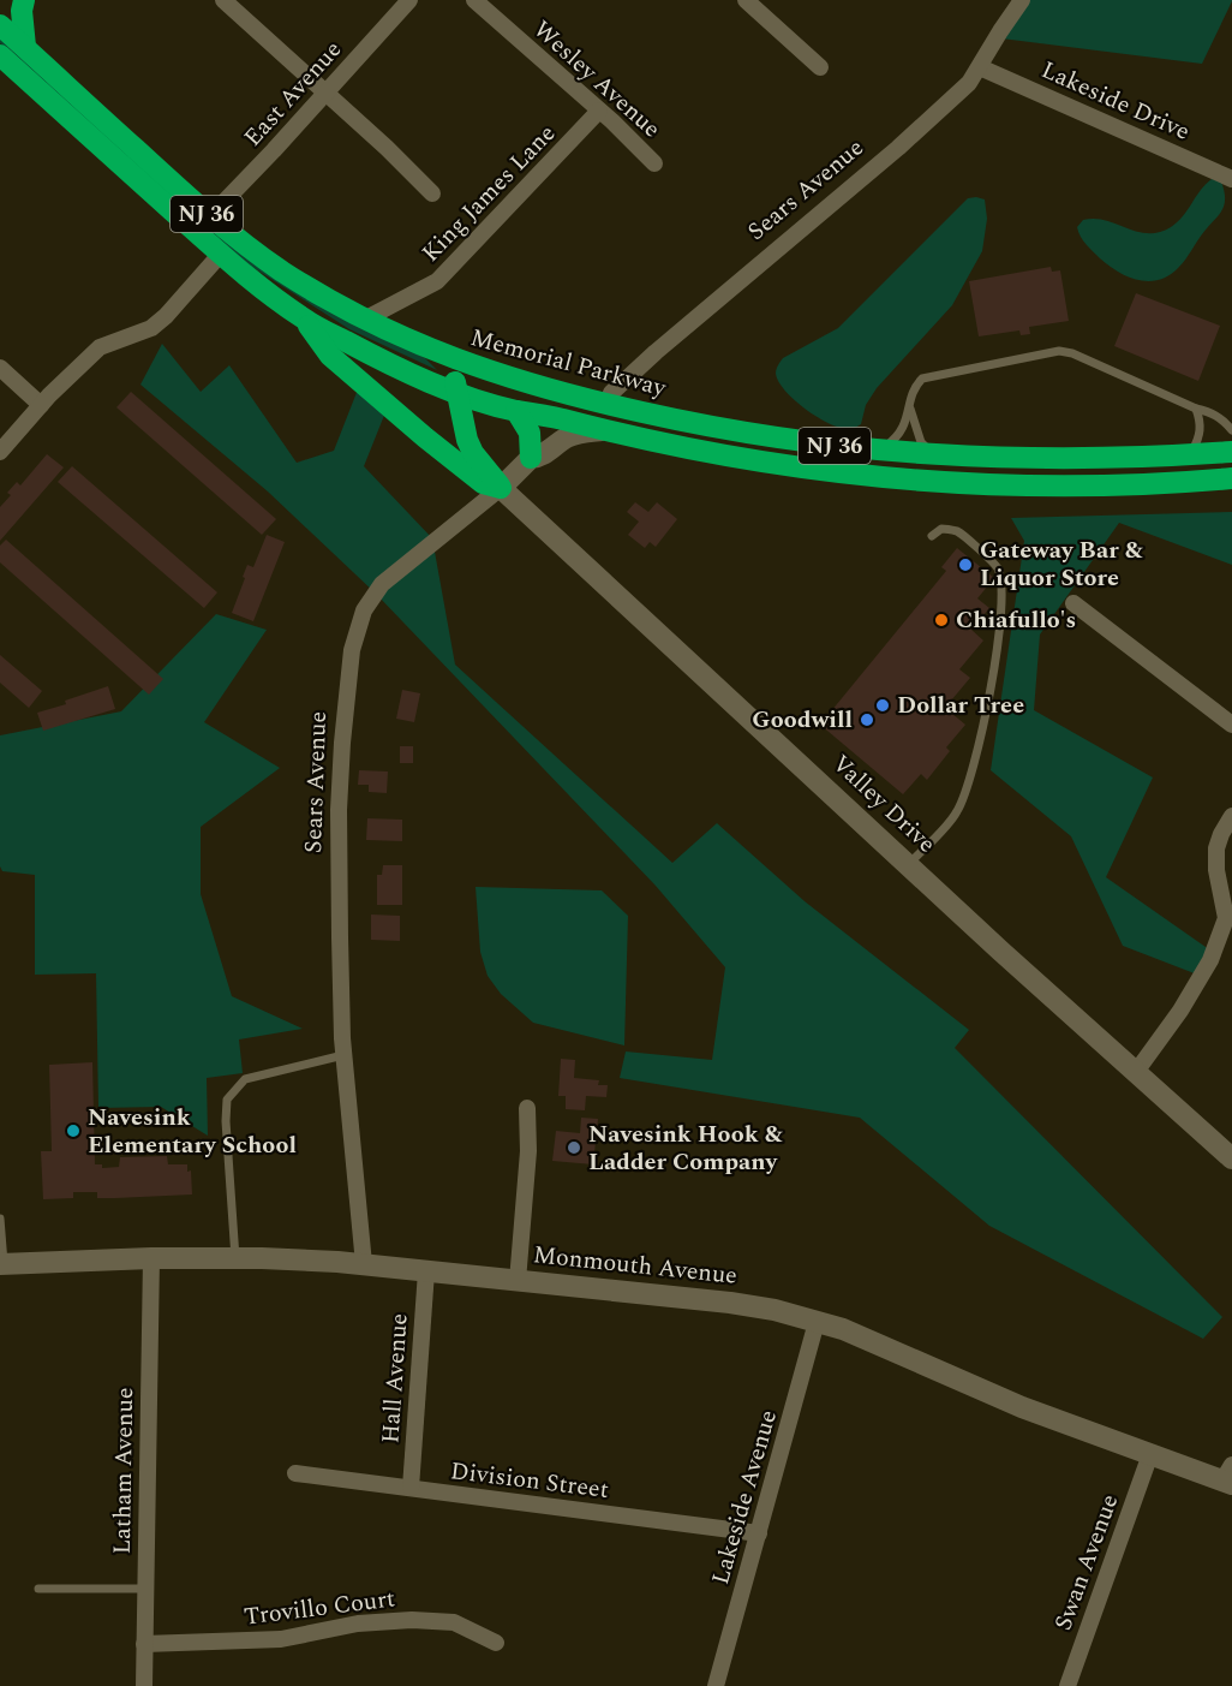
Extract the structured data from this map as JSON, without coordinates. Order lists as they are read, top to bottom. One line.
{"streets":{"highway":["NJ 36","Memorial Parkway"],"street":["Wesley Avenue","East Avenue","Lakeside Drive","Sears Avenue","King James Lane","Valley Drive","Monmouth Avenue","Hall Avenue","Latham Avenue","Division Street","Lakeside Avenue","Swan Avenue","Trovillo Court"]},"crossings":[["Wesley Avenue","King James Lane"],["East Avenue","Memorial Parkway"],["Lakeside Drive","Sears Avenue"],["Sears Avenue","NJ 36"],["Sears Avenue","Memorial Parkway"],["Sears Avenue","Valley Drive"],["Sears Avenue","Monmouth Avenue"],["King James Lane","Memorial Parkway"],["Monmouth Avenue","Hall Avenue"],["Monmouth Avenue","Latham Avenue"],["Monmouth Avenue","Lakeside Avenue"],["Monmouth Avenue","Swan Avenue"],["Hall Avenue","Division Street"],["Latham Avenue","Trovillo Court"],["Division Street","Lakeside Avenue"]],"places":["Gateway Bar & Liquor Store","Chiafullo's","Dollar Tree","Goodwill","Navesink Elementary School","Navesink Hook & Ladder Company"]}
